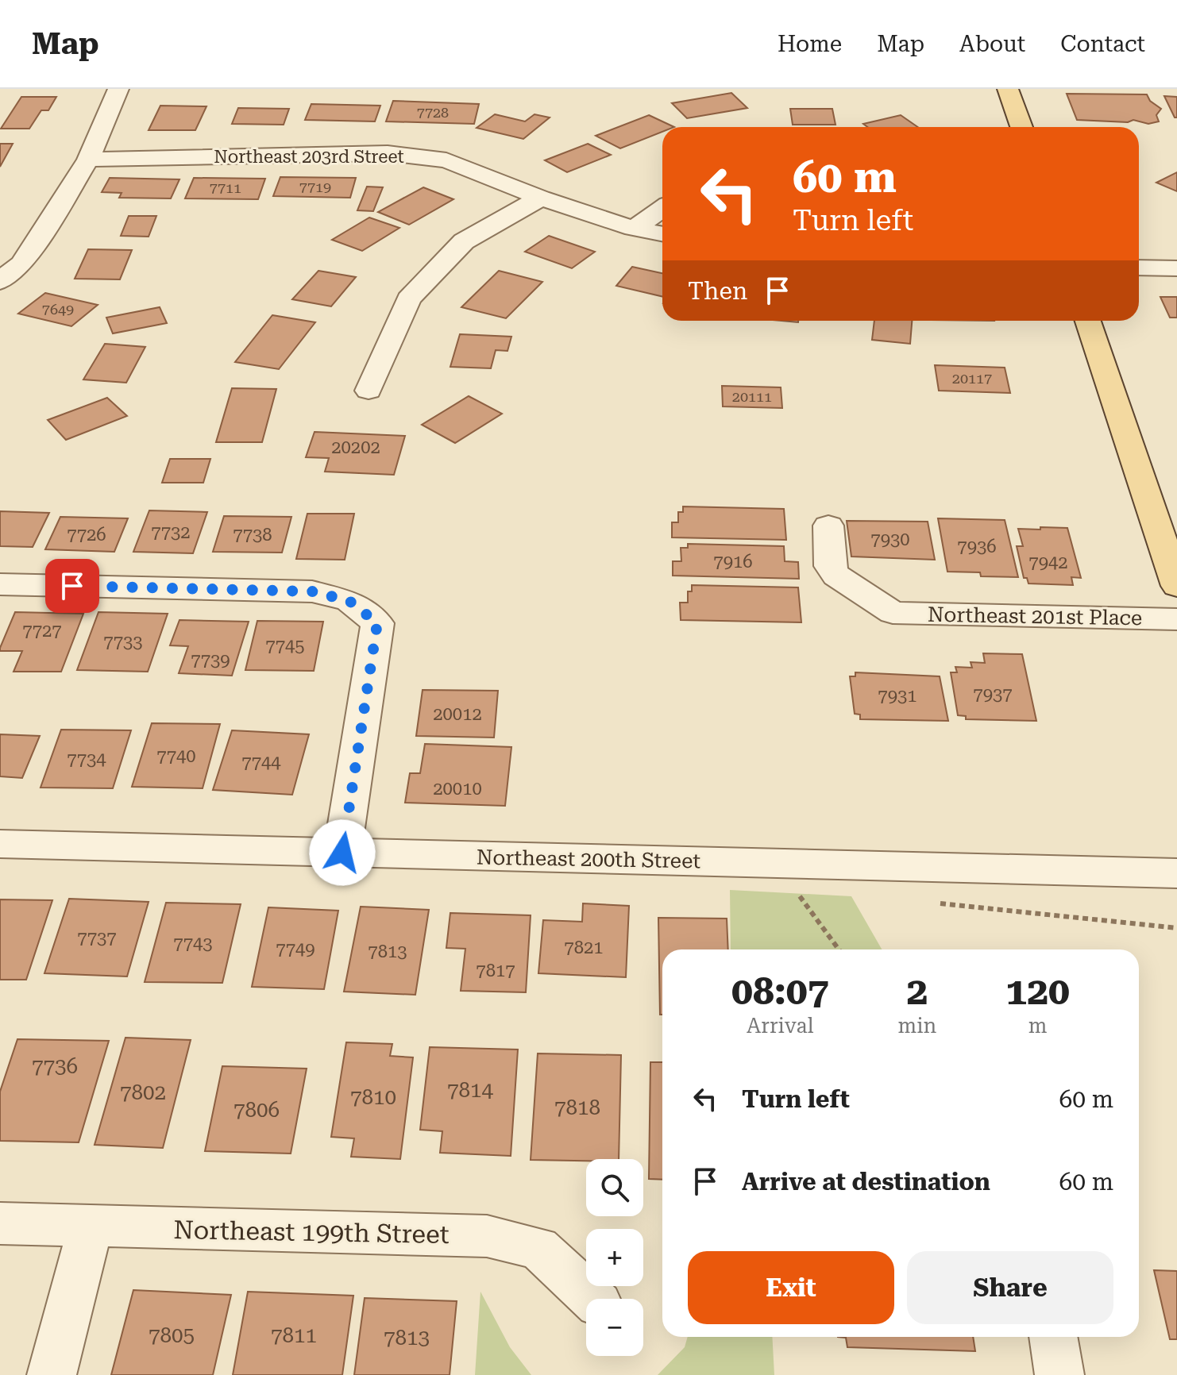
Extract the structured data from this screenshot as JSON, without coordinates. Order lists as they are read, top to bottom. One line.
{"streets":{"street":["Northeast 203rd Street","Northeast 201st Place","Northeast 200th Street","Northeast 199th Street"]},"house_numbers":["7728","7719","7711","7649","20117","20111","20202","7732","7726","7738","7930","7936","7916","7942","7727","7733","7745","7739","7937","7931","20012","7740","7734","7744","20010","7737","7743","7821","7749","7813","7817","7736","7814","7802","7810","7818","7806","7805","7811","7813"],"page":{"header":"Map","nav":["Home","Map","About","Contact"],"turn":["60 m","Turn left"],"then":"Then","eta":["08:07","Arrival","2","min","120","m"],"list":[{"name":"Turn left","value":"60 m"},{"name":"Arrive at destination","value":"60 m"}],"map_buttons":["+","−"],"buttons":["Exit","Share"]}}
